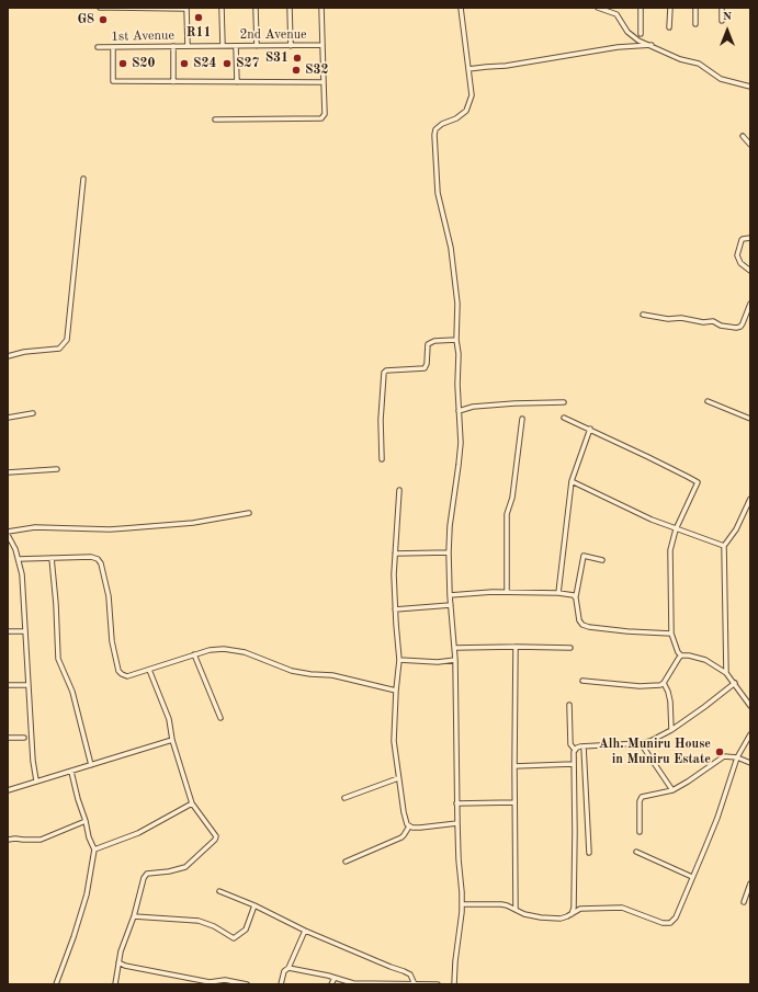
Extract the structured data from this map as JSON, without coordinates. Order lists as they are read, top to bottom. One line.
{"streets":{"street":["2nd Avenue","1st Avenue"]},"crossings":[["2nd Avenue","1st Avenue"]],"places":["R11","G8","S31","S20","S24","S27","S32","Alh. Muniru House in Muniru Estate"],"north":"top"}
